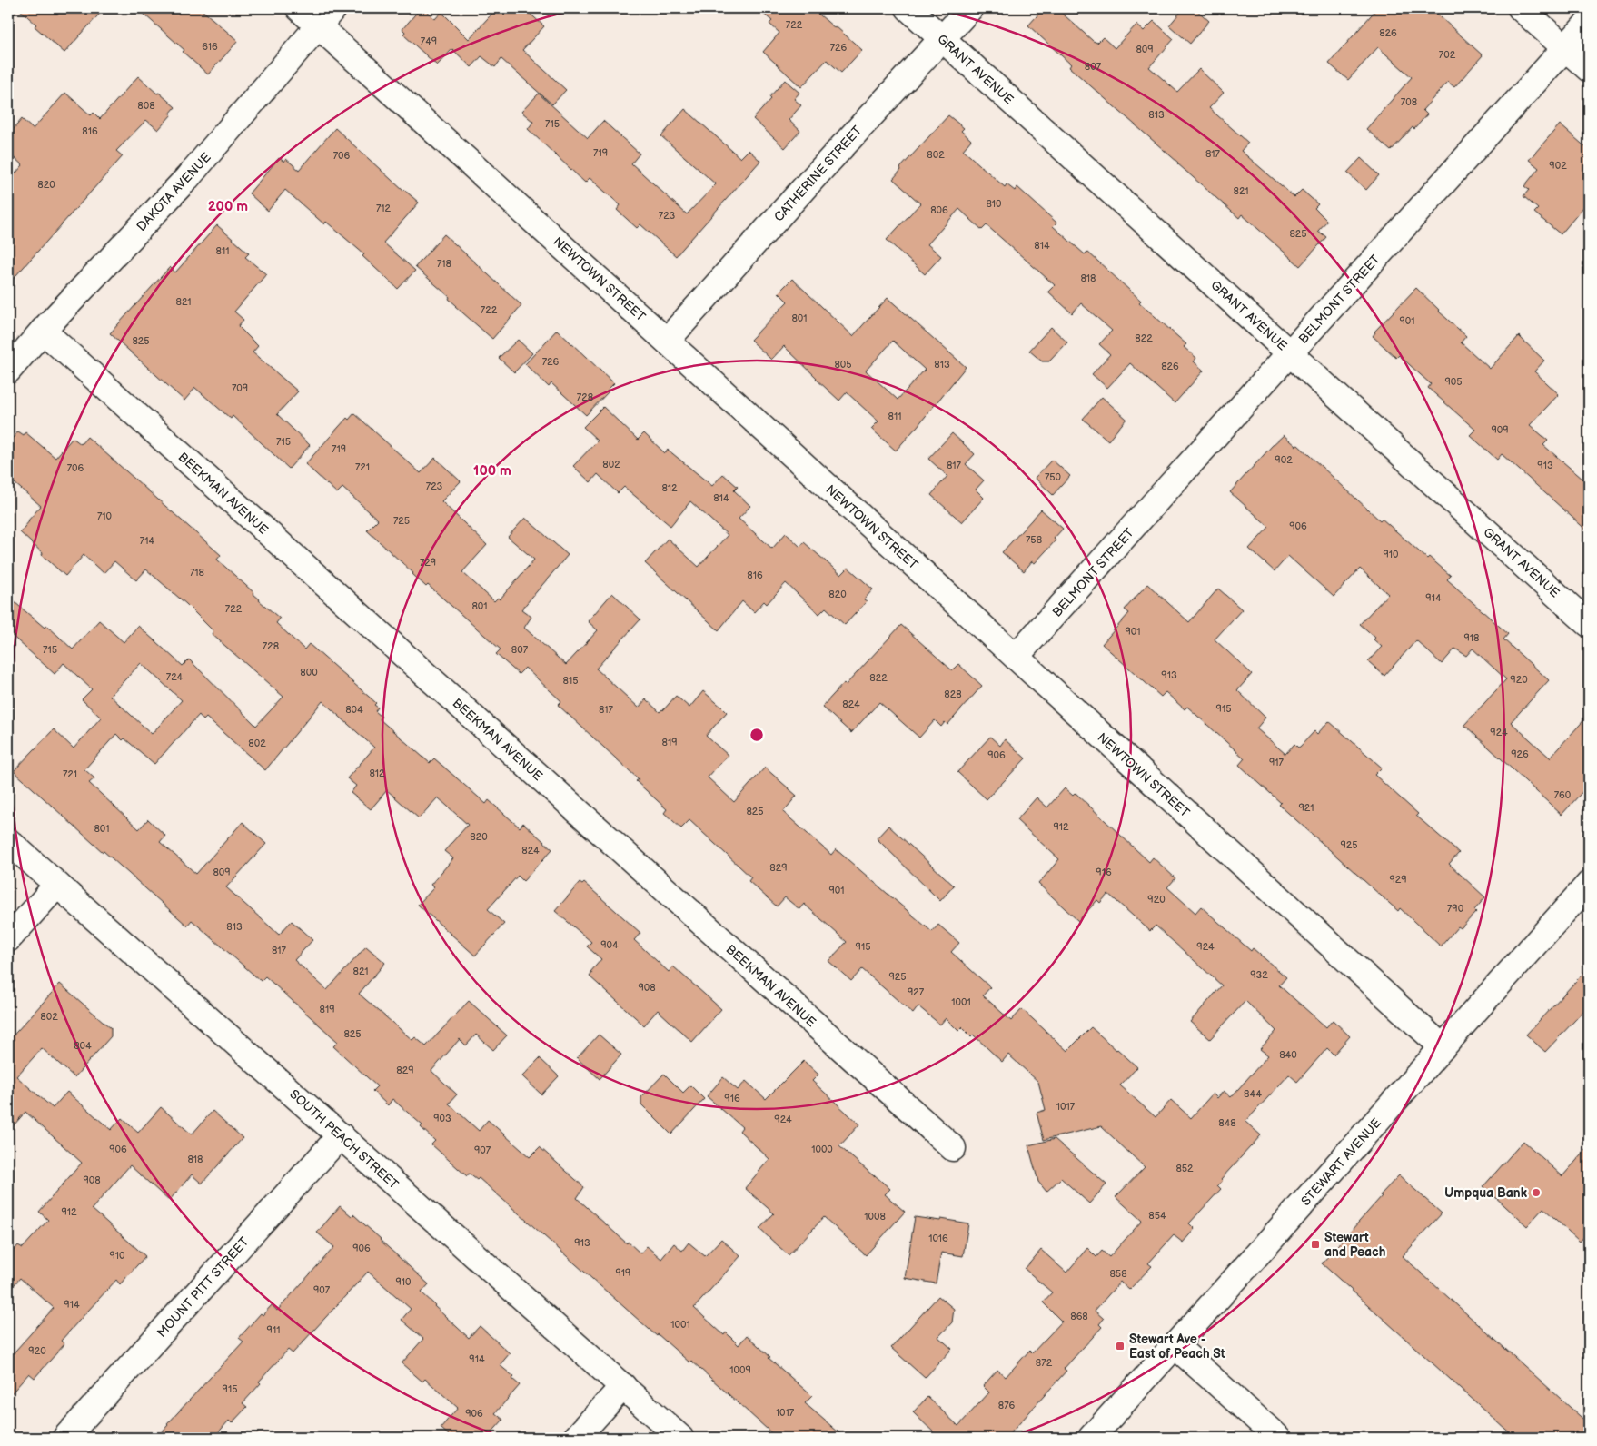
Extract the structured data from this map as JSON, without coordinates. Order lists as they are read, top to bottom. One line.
{"streets":{"street":["GRANT AVENUE","CATHERINE STREET","DAKOTA AVENUE","NEWTOWN STREET","BELMONT STREET","BEEKMAN AVENUE","SOUTH PEACH STREET","STEWART AVENUE","MOUNT PITT STREET"]},"crossings":[["GRANT AVENUE","CATHERINE STREET"],["GRANT AVENUE","BELMONT STREET"],["CATHERINE STREET","NEWTOWN STREET"],["DAKOTA AVENUE","NEWTOWN STREET"],["DAKOTA AVENUE","BEEKMAN AVENUE"],["NEWTOWN STREET","BELMONT STREET"],["NEWTOWN STREET","STEWART AVENUE"],["SOUTH PEACH STREET","MOUNT PITT STREET"]],"places":{"other":["Umpqua Bank"],"transit":["Stewart and Peach","Stewart Ave - East of Peach St"]},"house_numbers":["722","826","749","616","726","809","702","807","708","808","813","715","816","719","817","802","706","902","820","821","810","712","806","723","825","814","811","718","818","821","722","801","901","822","825","726","805","813","826","905","709","728","811","909","715","719","902","802","817","913","721","706","750","723","812","814","710","725","906","758","714","910","729","718","816","820","914","801","722","901","918","728","715","807","800","913","724","822","920","815","828","824","915","804","817","924","819","802","926","906","917","812","721","760","921","825","912","801","820","925","824","829","809","916","929","901","920","790","813","904","915","924","817","821","932","925","908","927","1001","819","802","825","804","840","829","844","916","1017","903","924","848","906","1000","907","818","852","908","912","854","1008","1016","913","906","910","919","858","910","907","914","868","1001","911","920","914","872","1009","915","876","1017","906"],"rings":["200 m","100 m"]}
